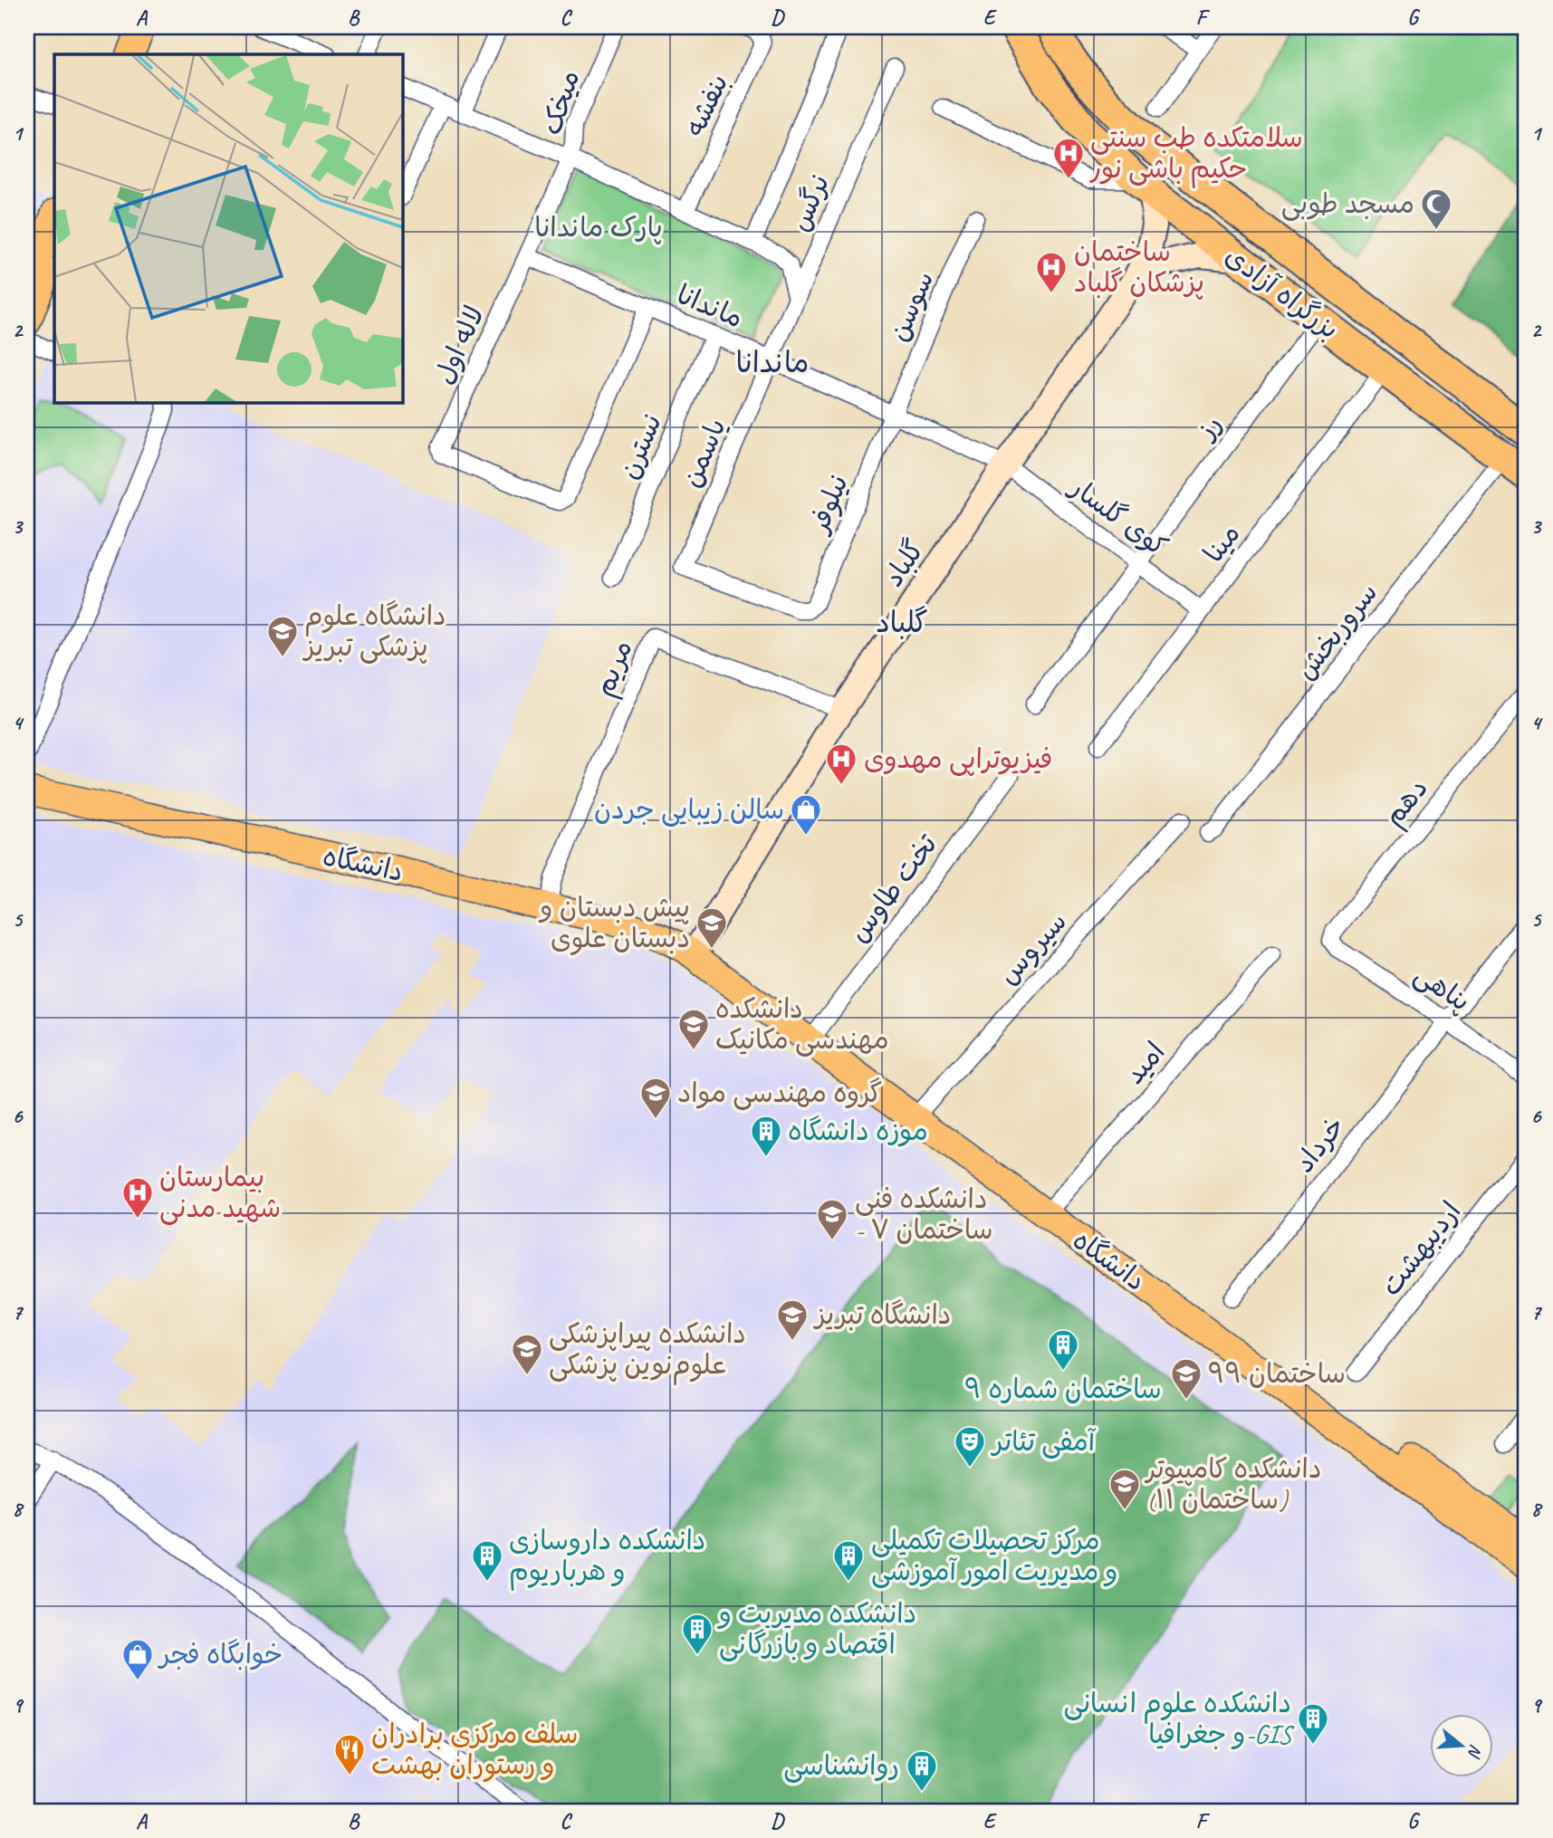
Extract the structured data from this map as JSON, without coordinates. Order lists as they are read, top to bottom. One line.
{"streets":{"highway":["بزرگراه آزادی"],"main road":["گلباد","دانشگاه"],"street":["میخک","بنفشه","نرگس","ماندانا","سوسن","لاله اول","رز","نسترن","یاسمن","نیلوفر","کوی گلسار","مینا","سروربخش","مریم","دهم","تخت طاوس","سیروس","پناهی","امید","خرداد","اردیبهشت"]},"crossings":[["نرگس","ماندانا"],["نرگس","یاسمن"],["بزرگراه آزادی","رز"],["بزرگراه آزادی","مینا"],["بزرگراه آزادی","گلباد"],["بزرگراه آزادی","سروربخش"],["ماندانا","سوسن"],["ماندانا","لاله اول"],["ماندانا","نسترن"],["ماندانا","یاسمن"],["ماندانا","نیلوفر"],["ماندانا","کوی گلسار"],["ماندانا","گلباد"],["سوسن","نیلوفر"],["لاله اول","نسترن"],["رز","کوی گلسار"],["یاسمن","نیلوفر"],["کوی گلسار","مینا"],["کوی گلسار","گلباد"],["گلباد","مریم"],["گلباد","دانشگاه"],["مریم","دانشگاه"],["دهم","پناهی"],["دانشگاه","تخت طاوس"],["دانشگاه","سیروس"],["دانشگاه","امید"],["پناهی","خرداد"]],"districts":["ماندانا","گلباد"],"parks":["پارک ماندانا"],"places":{"hospital":["سلامتکده طب سنتی حکیم باشی نور","ساختمان پزشکان گلباد","فیزیوتراپی مهدوی","بیمارستان شهید مدنی"],"mosque":["مسجد طوبی"],"school or university":["دانشگاه علوم پزشکی تبریز","پیش دبستان و دبستان علوی","دانشکده مهندسی مکانیک","گروه مهندسی مواد","دانشکده فنی - ساختمان ۷","دانشگاه تبریز","دانشکده پیراپزشکی علوم‌نوین پزشکی","ساختمان ۹۹","دانشکده کامپیوتر (ساختمان ۱۱)"],"shop":["سالن زیبایی جردن","خوابگاه فجر"],"building":["موزه دانشگاه","ساختمان شماره ۹","دانشکده داروسازی و هرباریوم","مرکز تحصیلات تکمیلی و مدیریت امور آموزشی","دانشکده مدیریت و اقتصاد و بازرگانی","دانشکده علوم انسانی و جغرافیا-GIS","روانشناسی"],"theatre":["آمفی تئاتر"],"restaurant":["سلف مرکزی برادران و رستوران بهشت"]},"north":"right","grid":{"columns":["A","B","C","D","E","F","G"],"rows":["1","2","3","4","5","6","7","8","9"]}}
